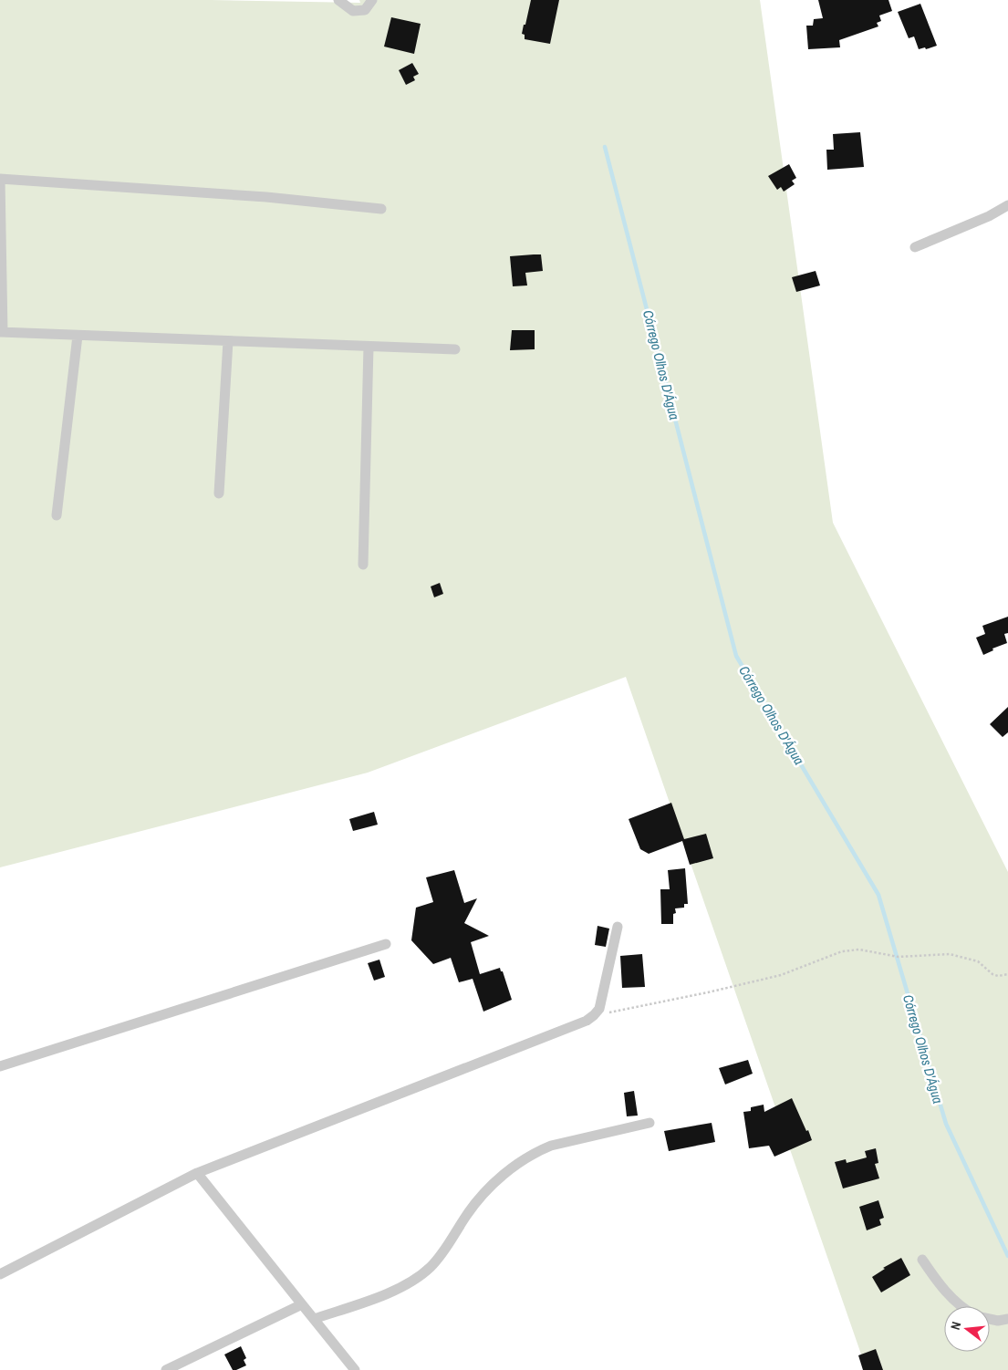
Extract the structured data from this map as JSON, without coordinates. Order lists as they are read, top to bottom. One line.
{"water":["Córrego Olhos D'Água"],"north":"left"}
